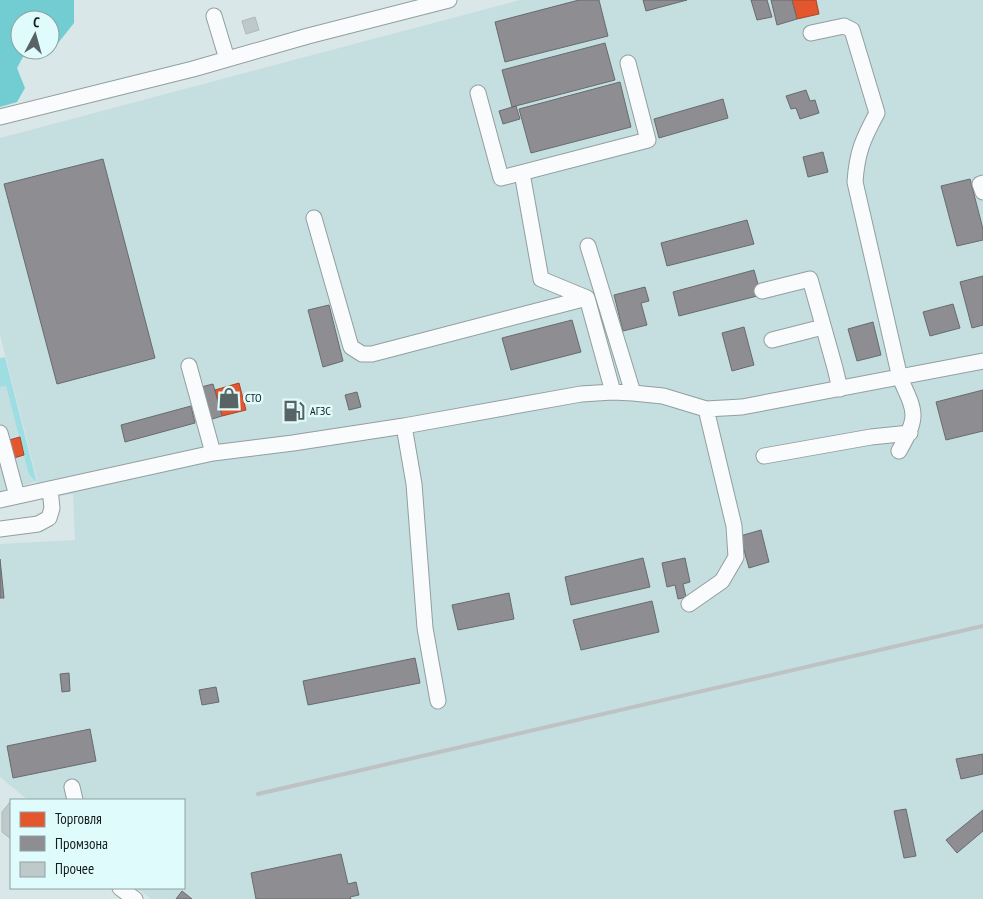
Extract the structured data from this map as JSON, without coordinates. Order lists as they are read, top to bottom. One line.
{"places":{"shop":["СТО"],"fuel station":["АГЗС"]},"legend":["Торговля","Промзона","Прочее"],"north":"top"}
